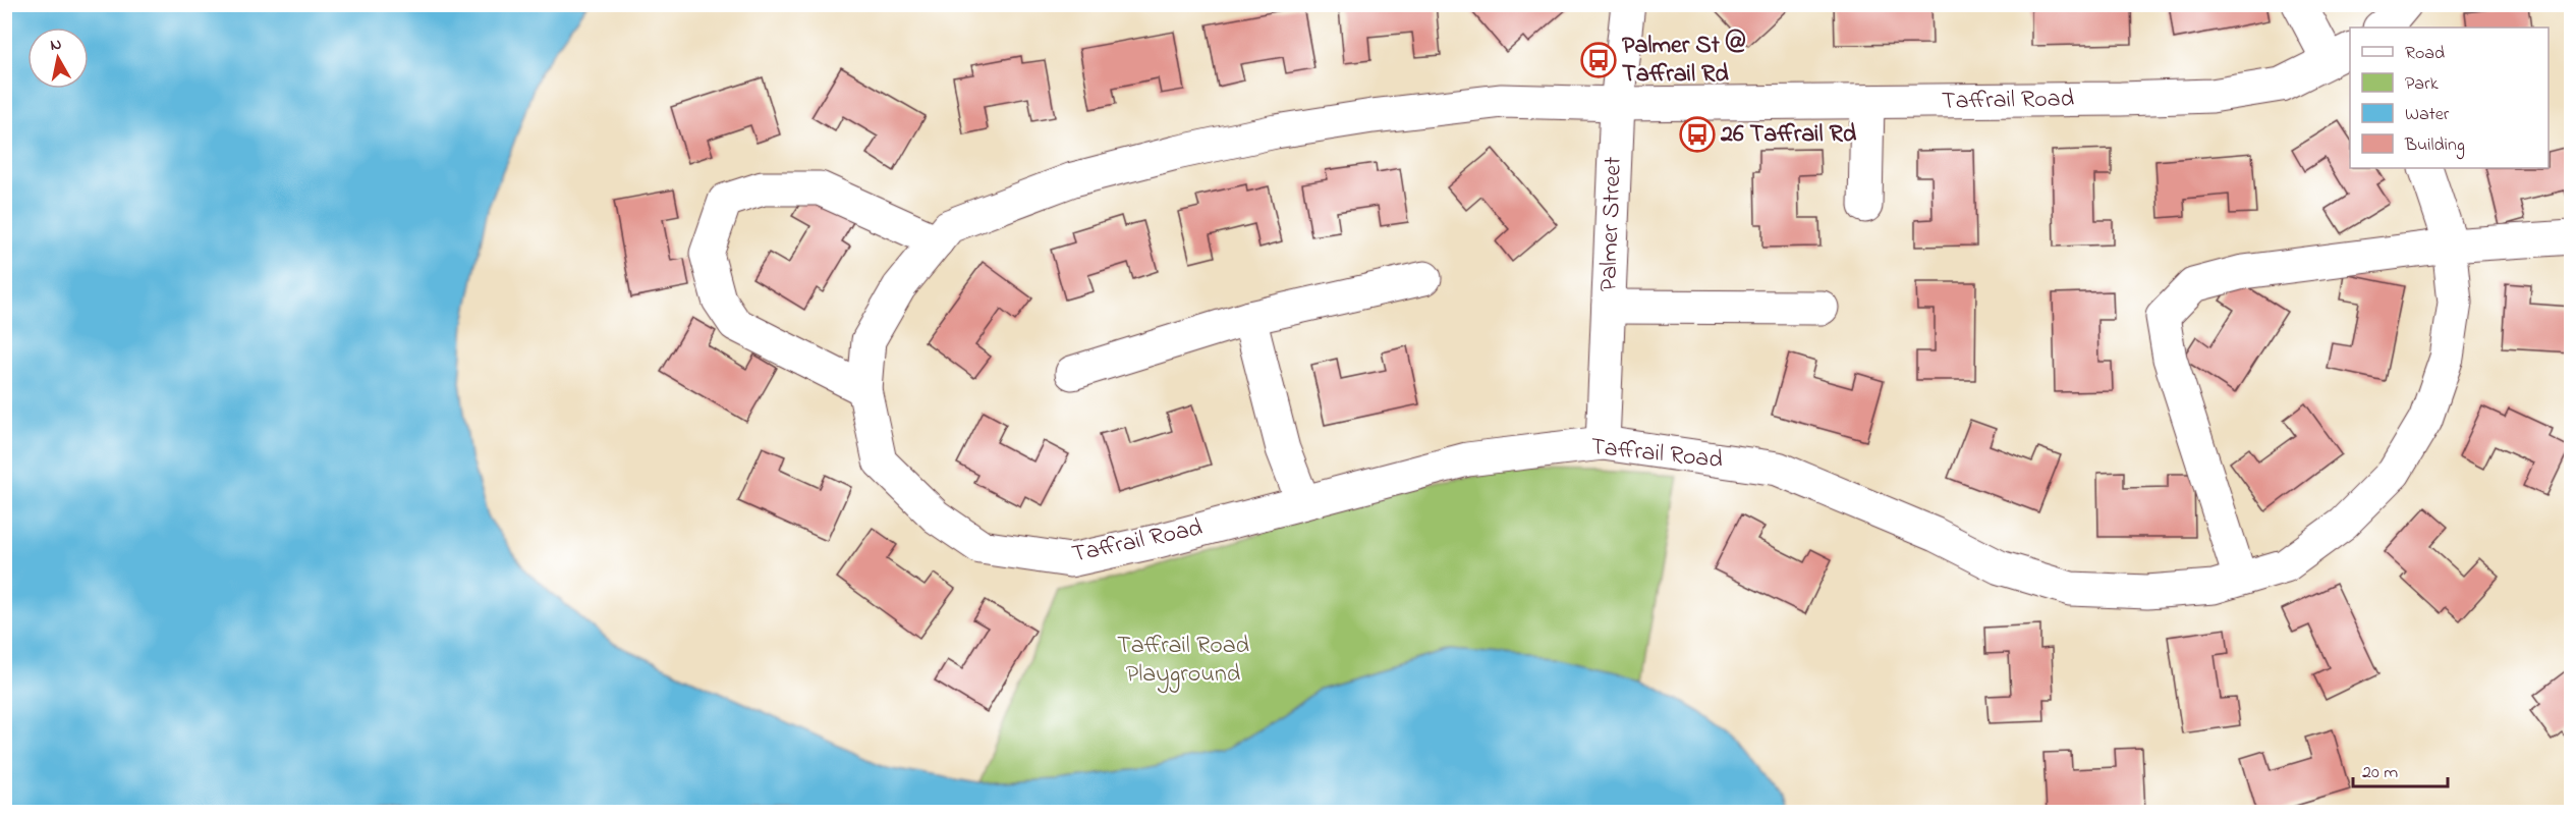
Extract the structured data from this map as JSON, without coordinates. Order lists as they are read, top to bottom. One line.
{"streets":{"street":["Taffrail Road","Palmer Street"]},"crossings":[["Taffrail Road","Palmer Street"]],"parks":["Taffrail Road Playground"],"places":{"bus stop":["Palmer St @ Taffrail Rd","26 Taffrail Rd"]},"legend":["Road","Park","Water","Building"],"scale_bar":"20 m","north":"top"}
